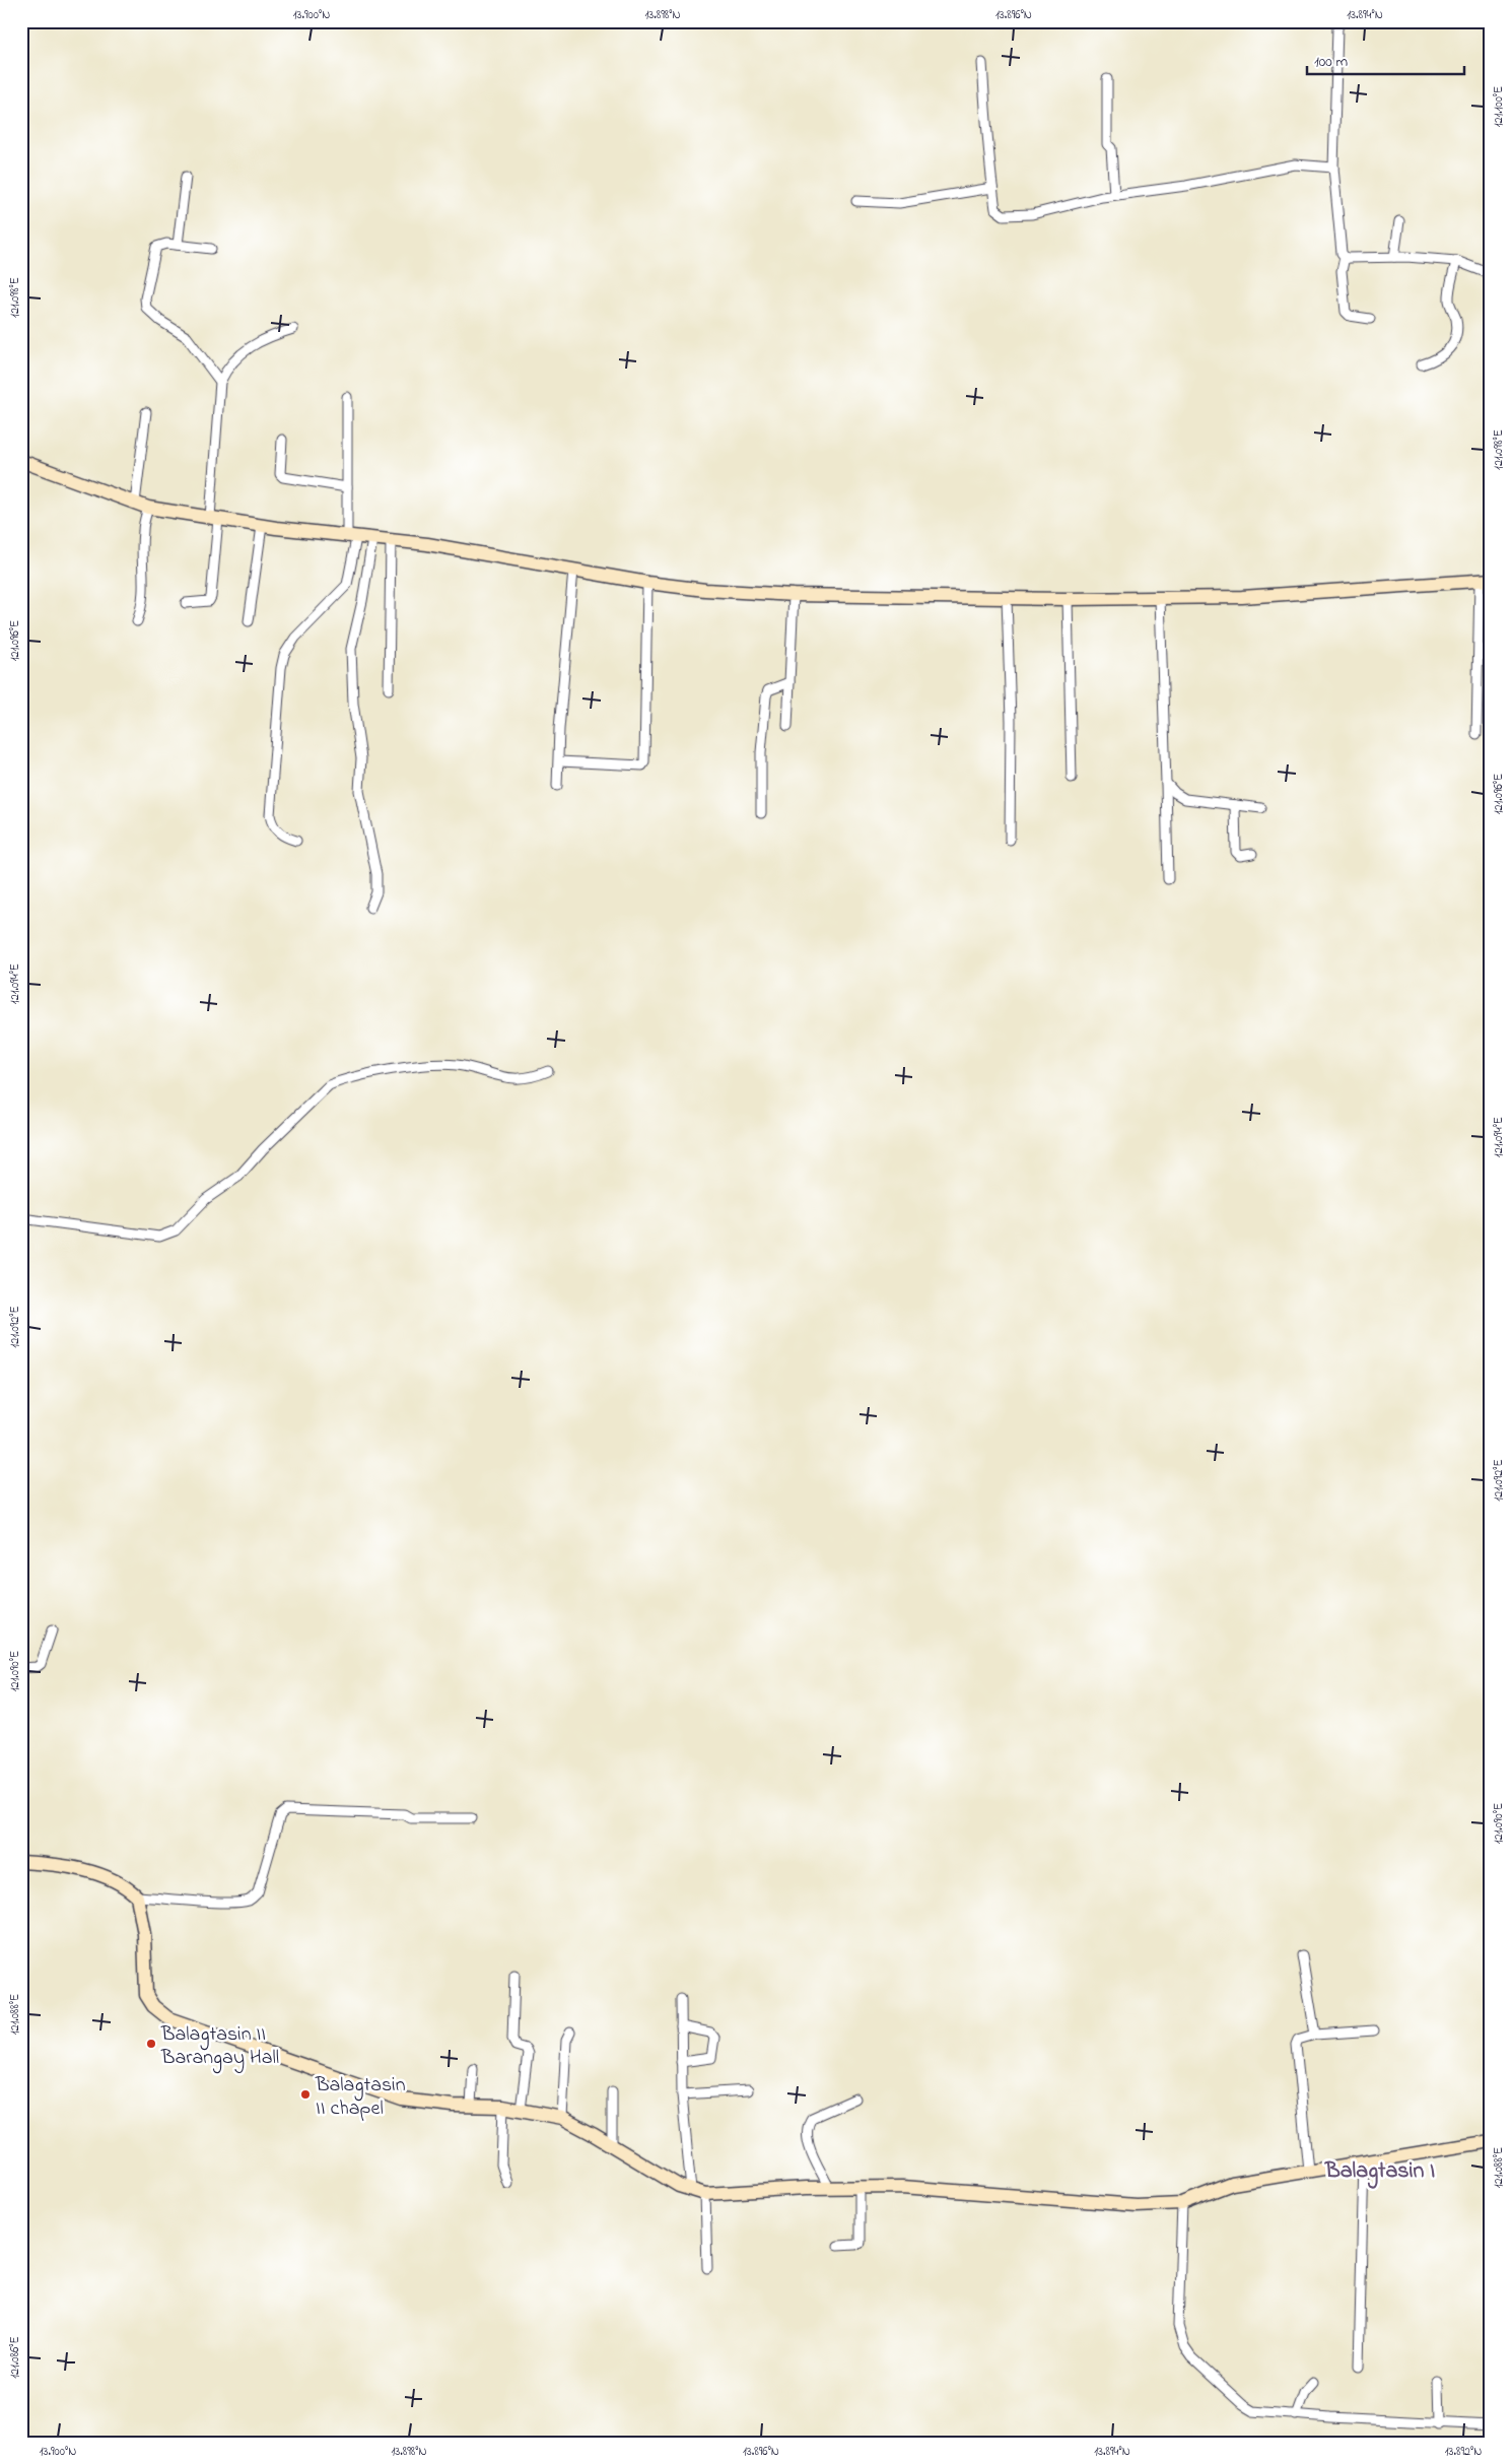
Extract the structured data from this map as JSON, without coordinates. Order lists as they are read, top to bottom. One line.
{"districts":["Balagtasin I"],"places":["Balagtasin II Barangay Hall","Balagtasin II chapel"],"scale_bar":"100 m","coordinates":["13.900°N","13.898°N","13.896°N","13.894°N","121.100°E","121.098°E","121.096°E","121.094°E","121.092°E","121.090°E","121.088°E","121.086°E","13.892°N"]}
